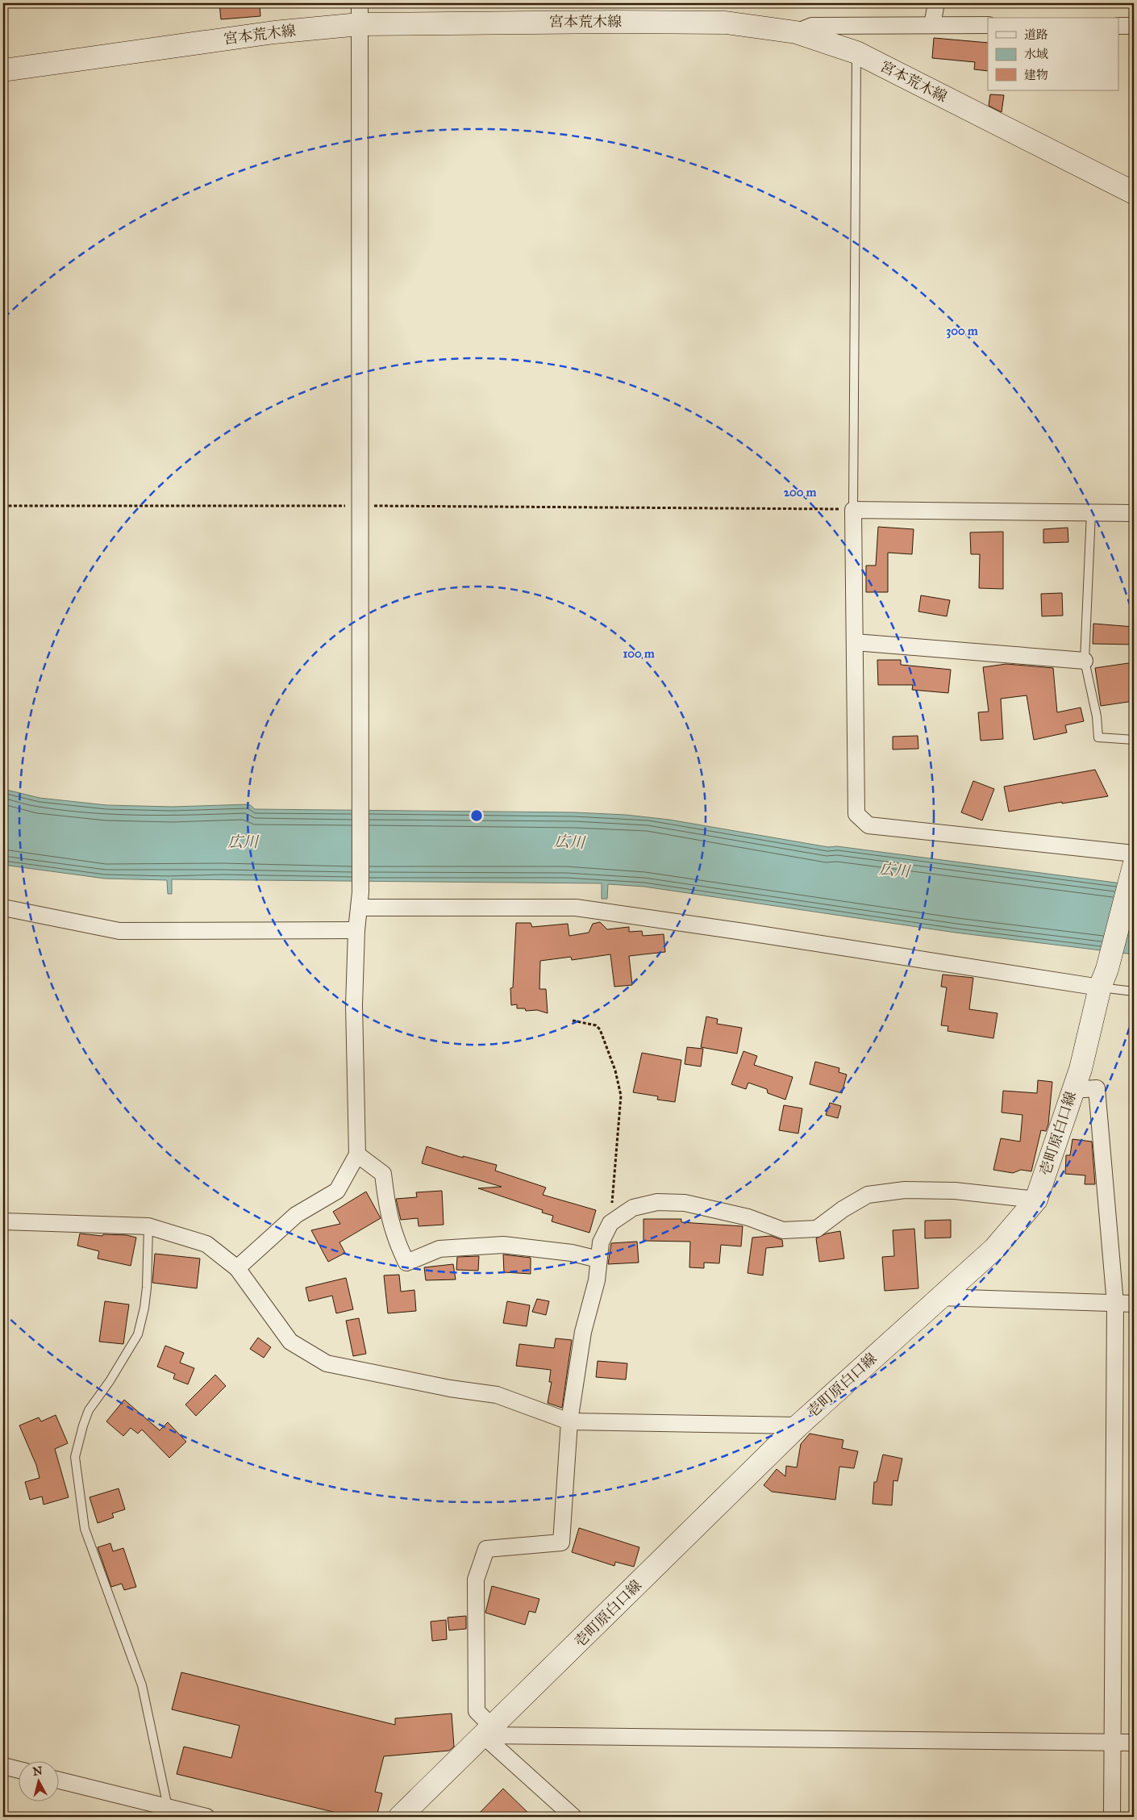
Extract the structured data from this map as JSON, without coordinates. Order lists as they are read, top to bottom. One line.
{"streets":{"main road":["宮本荒木線","壱町原白口線"]},"water":["広川"],"legend":["道路","水域","建物"],"north":"top","rings":["300 m","200 m","100 m"]}
